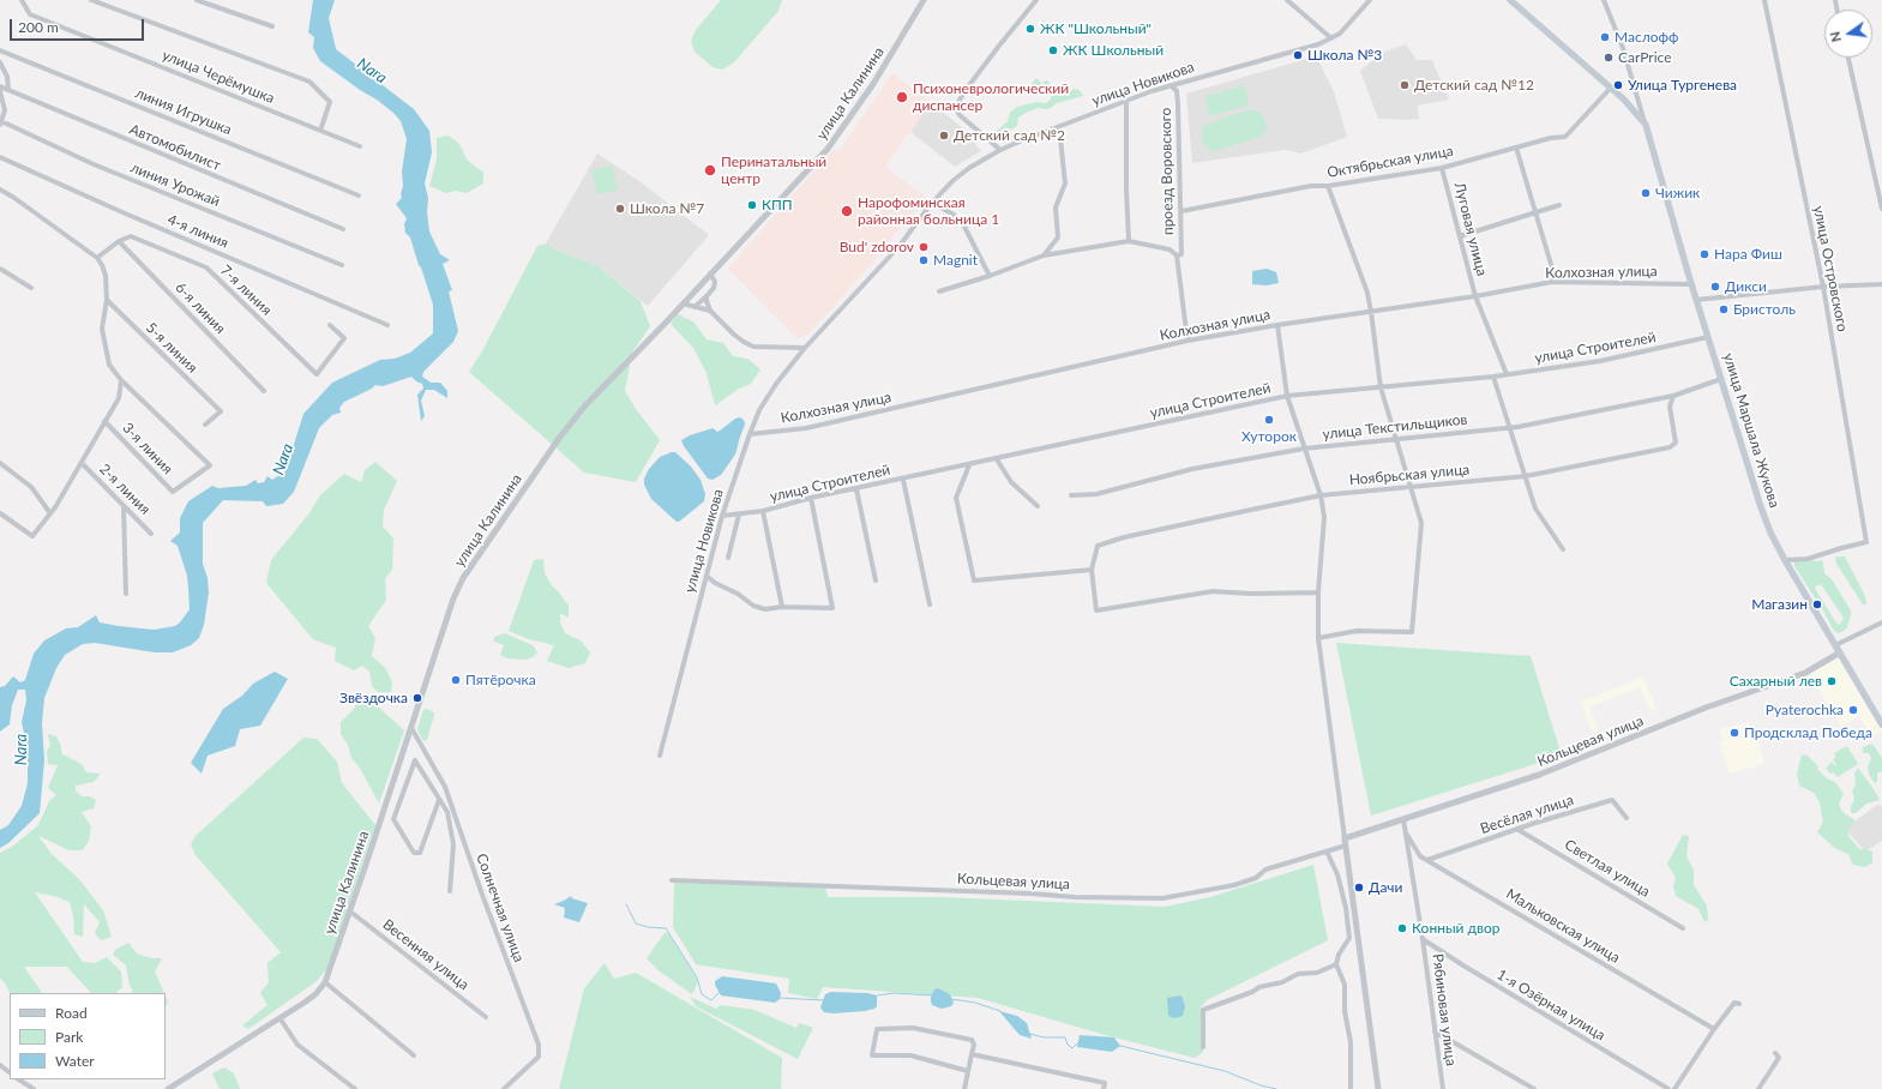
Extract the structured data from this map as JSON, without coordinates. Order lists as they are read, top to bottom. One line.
{"streets":{"main road":["улица Маршала Жукова"],"street":["улица Черёмушка","улица Новикова","улица Калинина","линия Игрушка","Автомобилист","Октябрьская улица","проезд Воровского","линия Урожай","Луговая улица","4-я линия","улица Островского","Колхозная улица","7-я линия","6-я линия","5-я линия","улица Строителей","улица Текстильщиков","3-я линия","Ноябрьская улица","2-я линия","Кольцевая улица","Весёлая улица","Светлая улица","Солнечная улица","Мальковская улица","Весенняя улица","1-я Озёрная улица","Рябиновая улица"]},"crossings":[["улица Новикова","проезд Воровского"],["улица Новикова","Колхозная улица"],["улица Новикова","улица Строителей"],["улица Калинина","Солнечная улица"],["улица Калинина","Весенняя улица"],["Октябрьская улица","проезд Воровского"],["Октябрьская улица","Луговая улица"],["Октябрьская улица","улица Маршала Жукова"],["Луговая улица","Колхозная улица"],["Луговая улица","улица Строителей"],["улица Островского","улица Маршала Жукова"],["Колхозная улица","улица Маршала Жукова"],["7-я линия","6-я линия"],["улица Строителей","улица Маршала Жукова"],["улица Текстильщиков","улица Маршала Жукова"],["улица Текстильщиков","Ноябрьская улица"],["улица Маршала Жукова","Кольцевая улица"],["Кольцевая улица","Рябиновая улица"],["Весёлая улица","Светлая улица"],["Весёлая улица","Мальковская улица"],["Мальковская улица","Рябиновая улица"],["1-я Озёрная улица","Рябиновая улица"]],"water":["Nara"],"places":["ЖК \"Школьный\"","Маслофф","ЖК Школьный","Школа №3","CarPrice","Детский сад №12","Улица Тургенева","Психоневрологический диспансер","Детский сад №2","Перинатальный центр","Чижик","КПП","Школа №7","Нарофоминская районная больница 1","Bud' zdorov","Нара Фиш","Magnit","Дикси","Бристоль","Хуторок","Магазин","Пятёрочка","Сахарный лев","Звёздочка","Pyaterochka","Продсклад Победа","Дачи","Конный двор"],"legend":["Road","Park","Water"],"scale_bar":"200 m","north":"left"}
